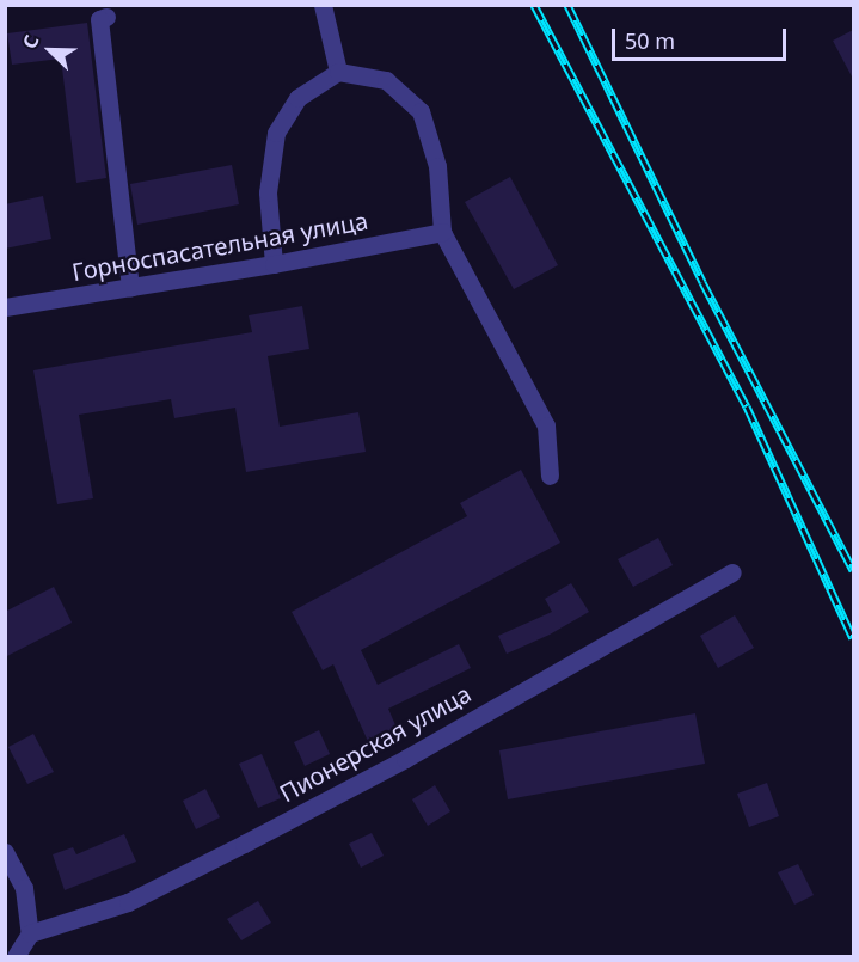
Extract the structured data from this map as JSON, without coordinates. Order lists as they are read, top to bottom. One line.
{"streets":{"street":["Горноспасательная улица","Пионерская улица"]},"scale_bar":"50 m","north":"top left"}
